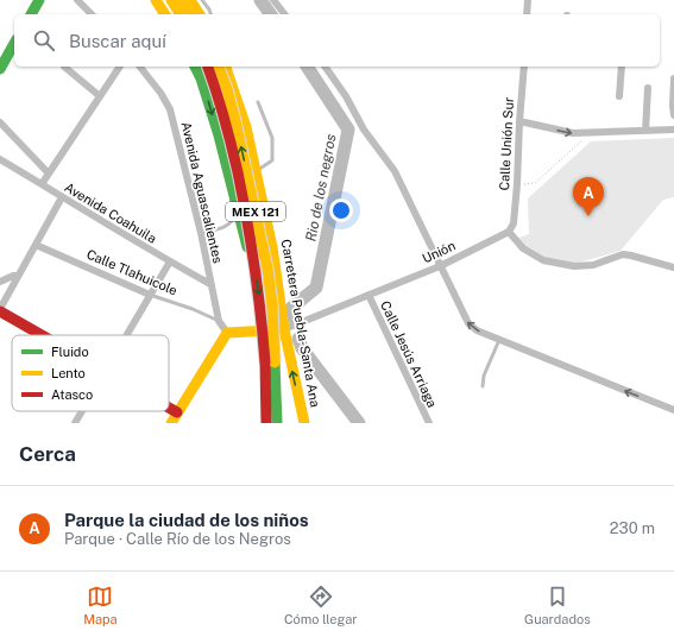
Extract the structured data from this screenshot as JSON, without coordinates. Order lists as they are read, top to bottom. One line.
{"streets":{"main road":["MEX 121","Carretera Puebla-Santa Ana"],"street":["Calle Unión Sur","Avenida Aguascalientes","Avenida Coahuila","Unión","Calle Tlahuicole","Calle Jesús Arriaga"]},"crossings":[["Calle Unión Sur","Unión"],["Avenida Aguascalientes","Avenida Coahuila"],["Avenida Aguascalientes","Calle Tlahuicole"],["Unión","Carretera Puebla-Santa Ana"],["Unión","Calle Jesús Arriaga"]],"water":["Rio de los negros"],"legend":["Fluido","Lento","Atasco"],"page":{"search":"Buscar aquí","pins":"A","heading":"Cerca","list":[{"mark":"A","name":"Parque la ciudad de los niños","note":"Parque · Calle Río de los Negros","value":"230 m"}],"nav":["Mapa","Cómo llegar","Guardados"]}}
